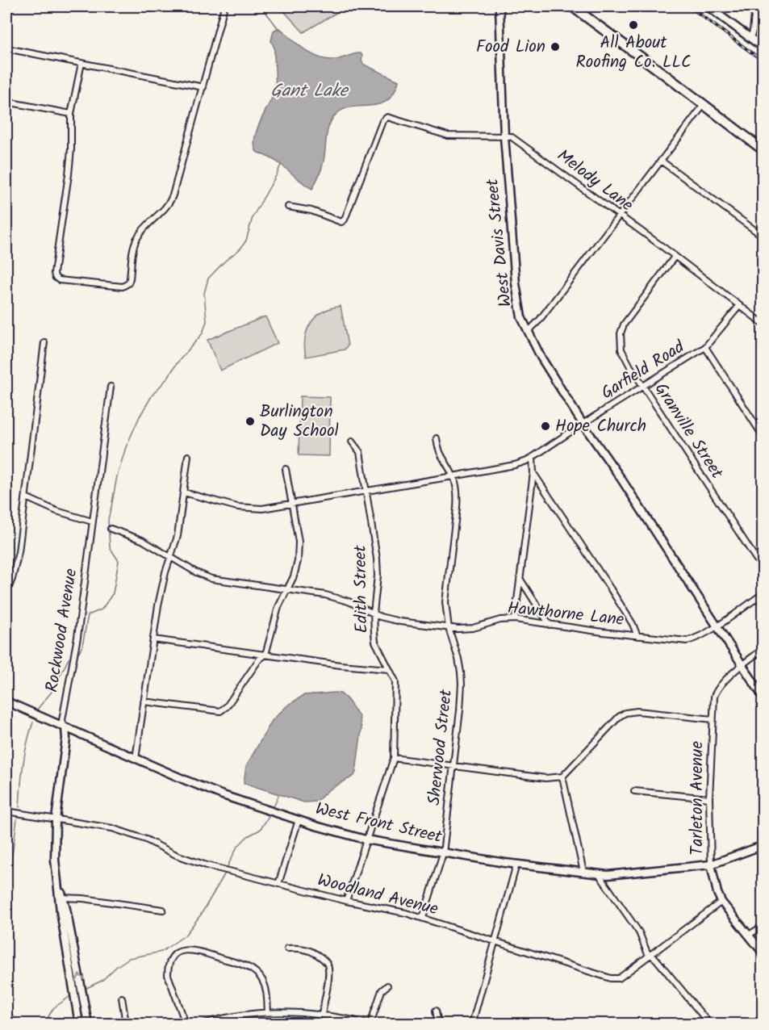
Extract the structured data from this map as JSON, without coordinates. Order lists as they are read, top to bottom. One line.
{"streets":{"street":["Melody Lane","West Davis Street","Garfield Road","Granville Street","Edith Street","Hawthorne Lane","Rockwood Avenue","Sherwood Street","Tarleton Avenue","West Front Street","Woodland Avenue"]},"crossings":[["Melody Lane","West Davis Street"],["Melody Lane","Garfield Road"],["Melody Lane","Granville Street"],["West Davis Street","Garfield Road"],["West Davis Street","Hawthorne Lane"],["West Davis Street","Tarleton Avenue"],["Garfield Road","Granville Street"],["Garfield Road","Edith Street"],["Garfield Road","Sherwood Street"],["Edith Street","Hawthorne Lane"],["Edith Street","West Front Street"],["Edith Street","Woodland Avenue"],["Hawthorne Lane","Sherwood Street"],["Rockwood Avenue","West Front Street"],["Rockwood Avenue","Woodland Avenue"],["Sherwood Street","West Front Street"],["Sherwood Street","Woodland Avenue"],["Tarleton Avenue","West Front Street"],["Tarleton Avenue","Woodland Avenue"]],"water":["Gant Lake"],"places":["All About Roofing Co. LLC","Food Lion","Burlington Day School","Hope Church"]}
